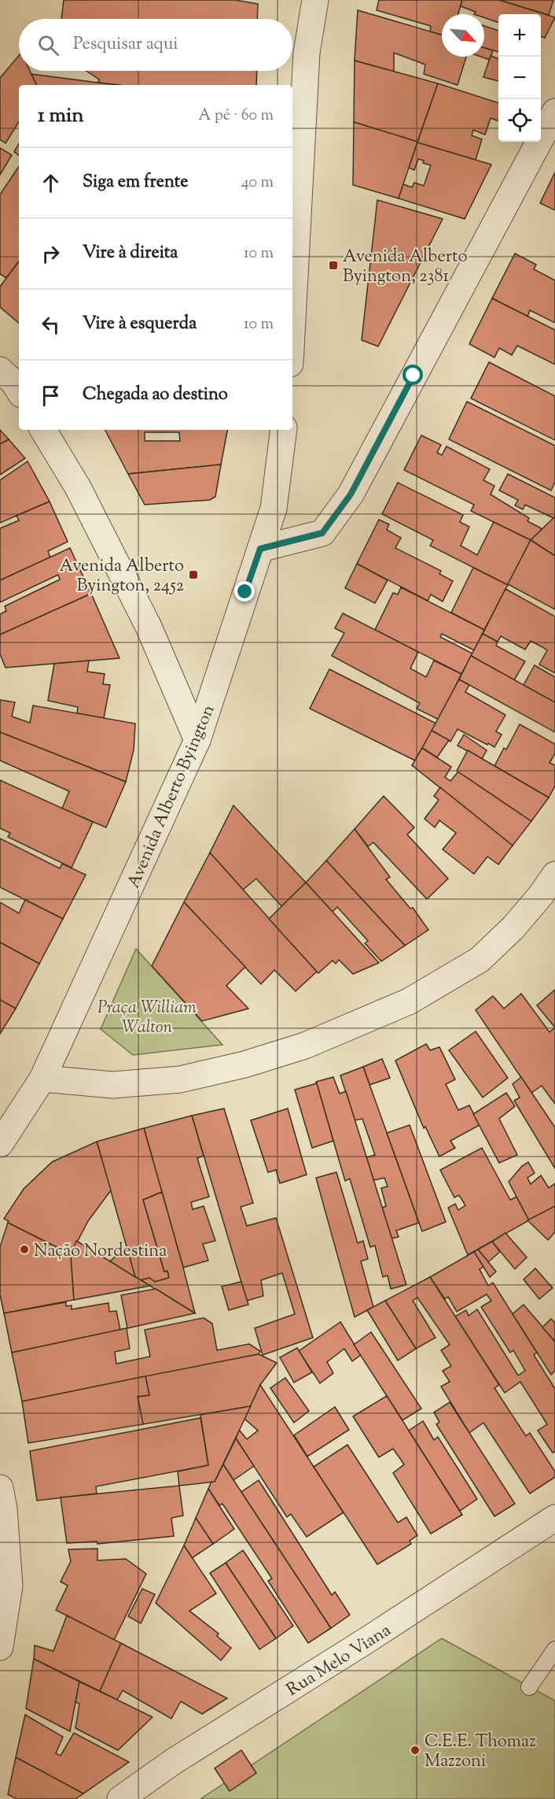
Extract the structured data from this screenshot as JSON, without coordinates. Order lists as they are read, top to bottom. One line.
{"streets":{"street":["Avenida Alberto Byington","Rua Melo Viana"]},"parks":["Praça William Walton"],"places":{"transit":["Avenida Alberto Byington, 2381","Avenida Alberto Byington, 2452"],"other":["Nação Nordestina","C.E.E. Thomaz Mazzoni"]},"north":"bottom right","page":{"map_buttons":["+","−"],"search":"Pesquisar aqui","heading":["1 min","A pé · 60 m"],"list":[["Siga em frente","40 m"],["Vire à direita","10 m"],["Vire à esquerda","10 m"],"Chegada ao destino"]}}
